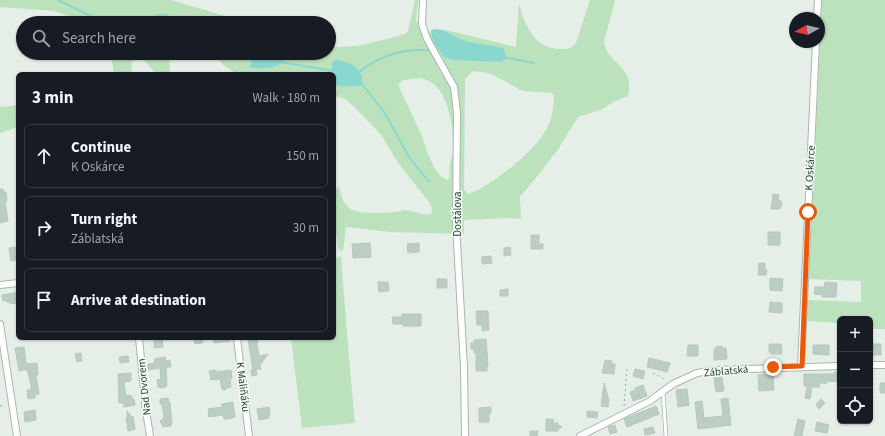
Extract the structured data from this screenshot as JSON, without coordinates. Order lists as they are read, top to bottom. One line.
{"streets":{"street":["K Oskárce","Dostálova","Záblatská","Nad Dvorem","K Maliňáku"]},"crossings":[["K Oskárce","Záblatská"]],"north":"left","page":{"search":"Search here","heading":["3 min","Walk · 180 m"],"list":[["Continue","K Oskárce","150 m"],["Turn right","Záblatská","30 m"],"Arrive at destination"],"map_buttons":["+","−"]}}
